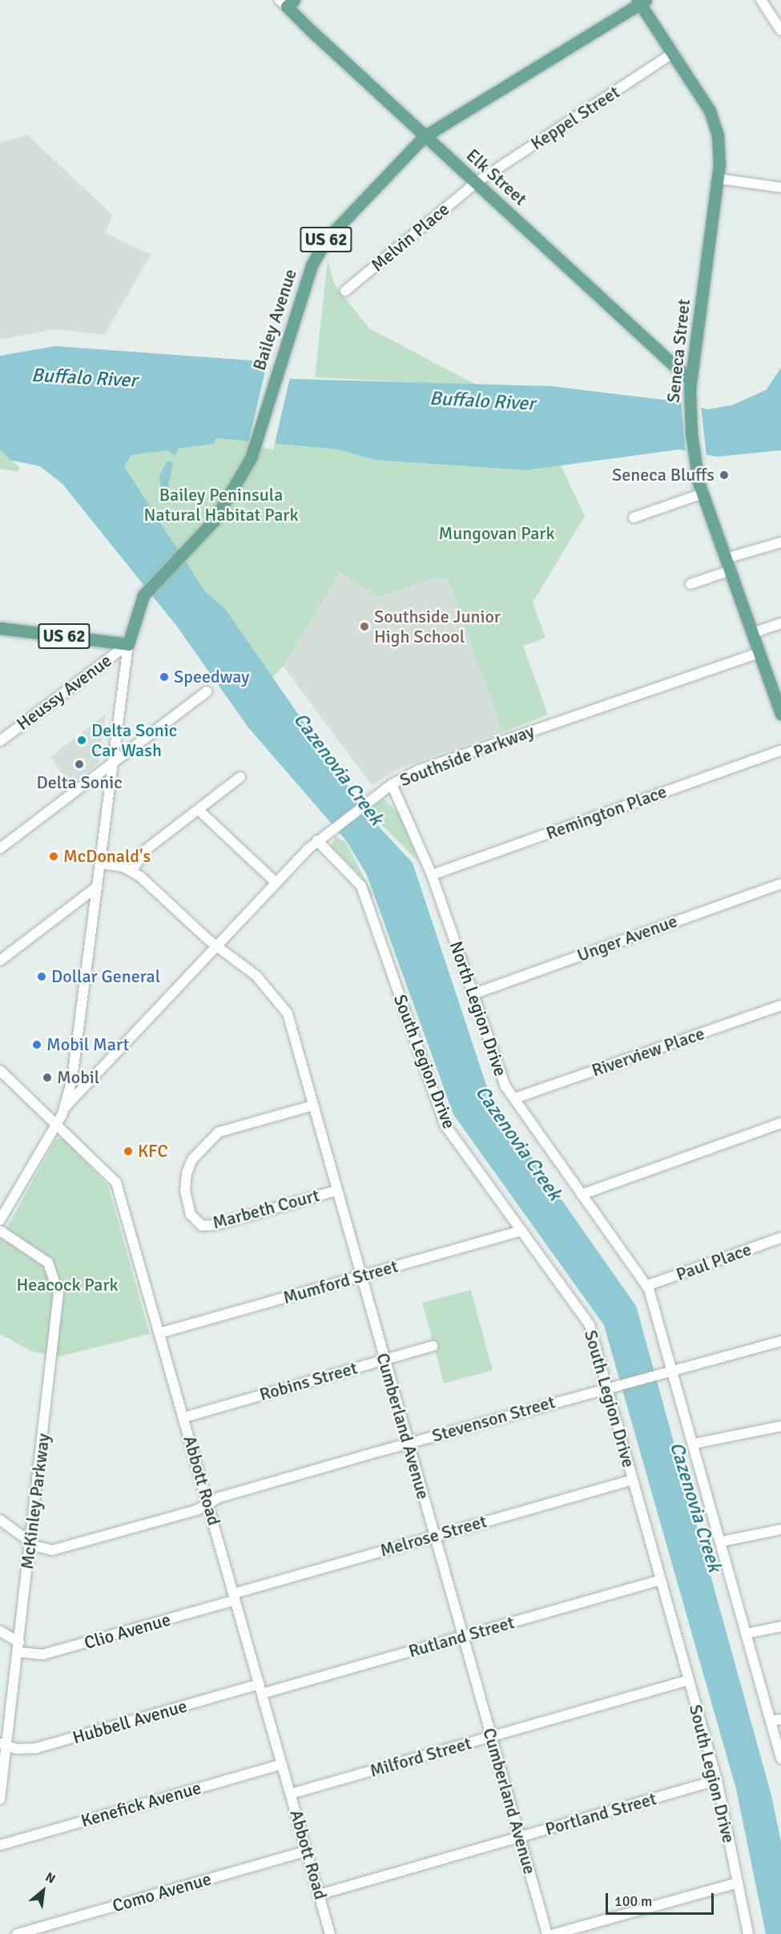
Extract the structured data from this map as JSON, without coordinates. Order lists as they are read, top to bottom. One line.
{"streets":{"main road":["Elk Street","US 62","Bailey Avenue","Seneca Street"],"street":["Keppel Street","Melvin Place","Heussy Avenue","Southside Parkway","Remington Place","Unger Avenue","North Legion Drive","Riverview Place","South Legion Drive","Marbeth Court","Paul Place","Mumford Street","Robins Street","Stevenson Street","Cumberland Avenue","Abbott Road","McKinley Parkway","Melrose Street","Clio Avenue","Rutland Street","Hubbell Avenue","Milford Street","Kenefick Avenue","Portland Street","Como Avenue"]},"crossings":[["Keppel Street","Elk Street"],["Keppel Street","Melvin Place"],["Keppel Street","Seneca Street"],["Elk Street","Melvin Place"],["Elk Street","Bailey Avenue"],["Elk Street","Seneca Street"],["US 62","Bailey Avenue"],["US 62","Heussy Avenue"],["Bailey Avenue","Seneca Street"],["Bailey Avenue","Heussy Avenue"],["Seneca Street","Southside Parkway"],["Southside Parkway","North Legion Drive"],["Southside Parkway","South Legion Drive"],["Southside Parkway","Cumberland Avenue"],["Remington Place","North Legion Drive"],["Unger Avenue","North Legion Drive"],["North Legion Drive","Riverview Place"],["North Legion Drive","Paul Place"],["North Legion Drive","Stevenson Street"],["South Legion Drive","Mumford Street"],["South Legion Drive","Stevenson Street"],["South Legion Drive","Melrose Street"],["South Legion Drive","Rutland Street"],["South Legion Drive","Milford Street"],["South Legion Drive","Portland Street"],["Marbeth Court","Cumberland Avenue"],["Mumford Street","Cumberland Avenue"],["Mumford Street","Abbott Road"],["Robins Street","Cumberland Avenue"],["Robins Street","Abbott Road"],["Stevenson Street","Cumberland Avenue"],["Stevenson Street","Abbott Road"],["Stevenson Street","McKinley Parkway"],["Cumberland Avenue","Melrose Street"],["Cumberland Avenue","Rutland Street"],["Cumberland Avenue","Milford Street"],["Cumberland Avenue","Portland Street"],["Abbott Road","Melrose Street"],["Abbott Road","Clio Avenue"],["Abbott Road","Rutland Street"],["Abbott Road","Hubbell Avenue"],["Abbott Road","Milford Street"],["Abbott Road","Kenefick Avenue"],["Abbott Road","Portland Street"],["Abbott Road","Como Avenue"],["McKinley Parkway","Clio Avenue"],["McKinley Parkway","Hubbell Avenue"],["Melrose Street","Clio Avenue"],["Rutland Street","Hubbell Avenue"]],"water":["Buffalo River","Cazenovia Creek"],"parks":["Bailey Peninsula Natural Habitat Park","Mungovan Park","Heacock Park"],"places":["Seneca Bluffs","Southside Junior High School","Speedway","Delta Sonic Car Wash","Delta Sonic","McDonald's","Dollar General","Mobil Mart","Mobil","KFC"],"scale_bar":"100 m","north":"top right"}
